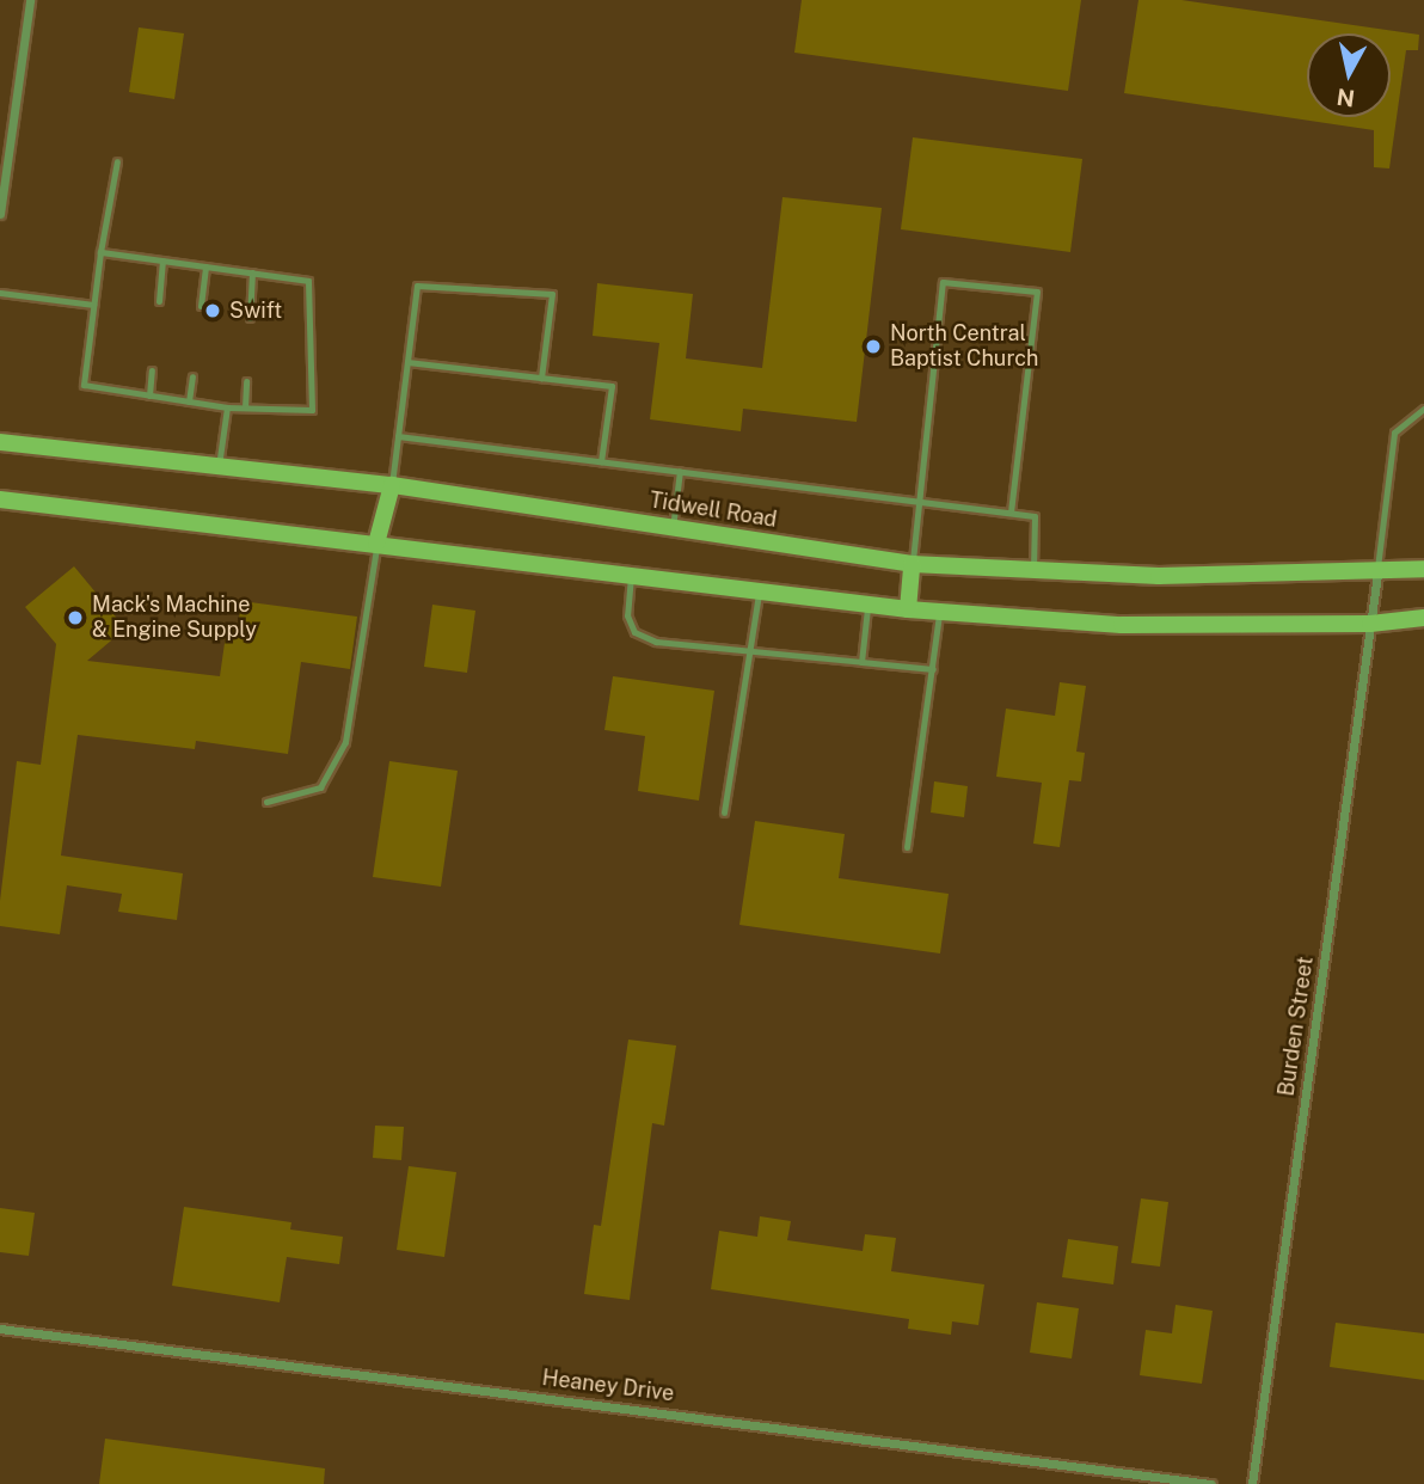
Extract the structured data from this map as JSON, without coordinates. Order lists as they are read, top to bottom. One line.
{"streets":{"main road":["Tidwell Road"],"street":["Burden Street","Heaney Drive"]},"crossings":[["Tidwell Road","Burden Street"]],"places":["Swift","North Central Baptist Church","Mack's Machine & Engine Supply"],"north":"bottom"}
